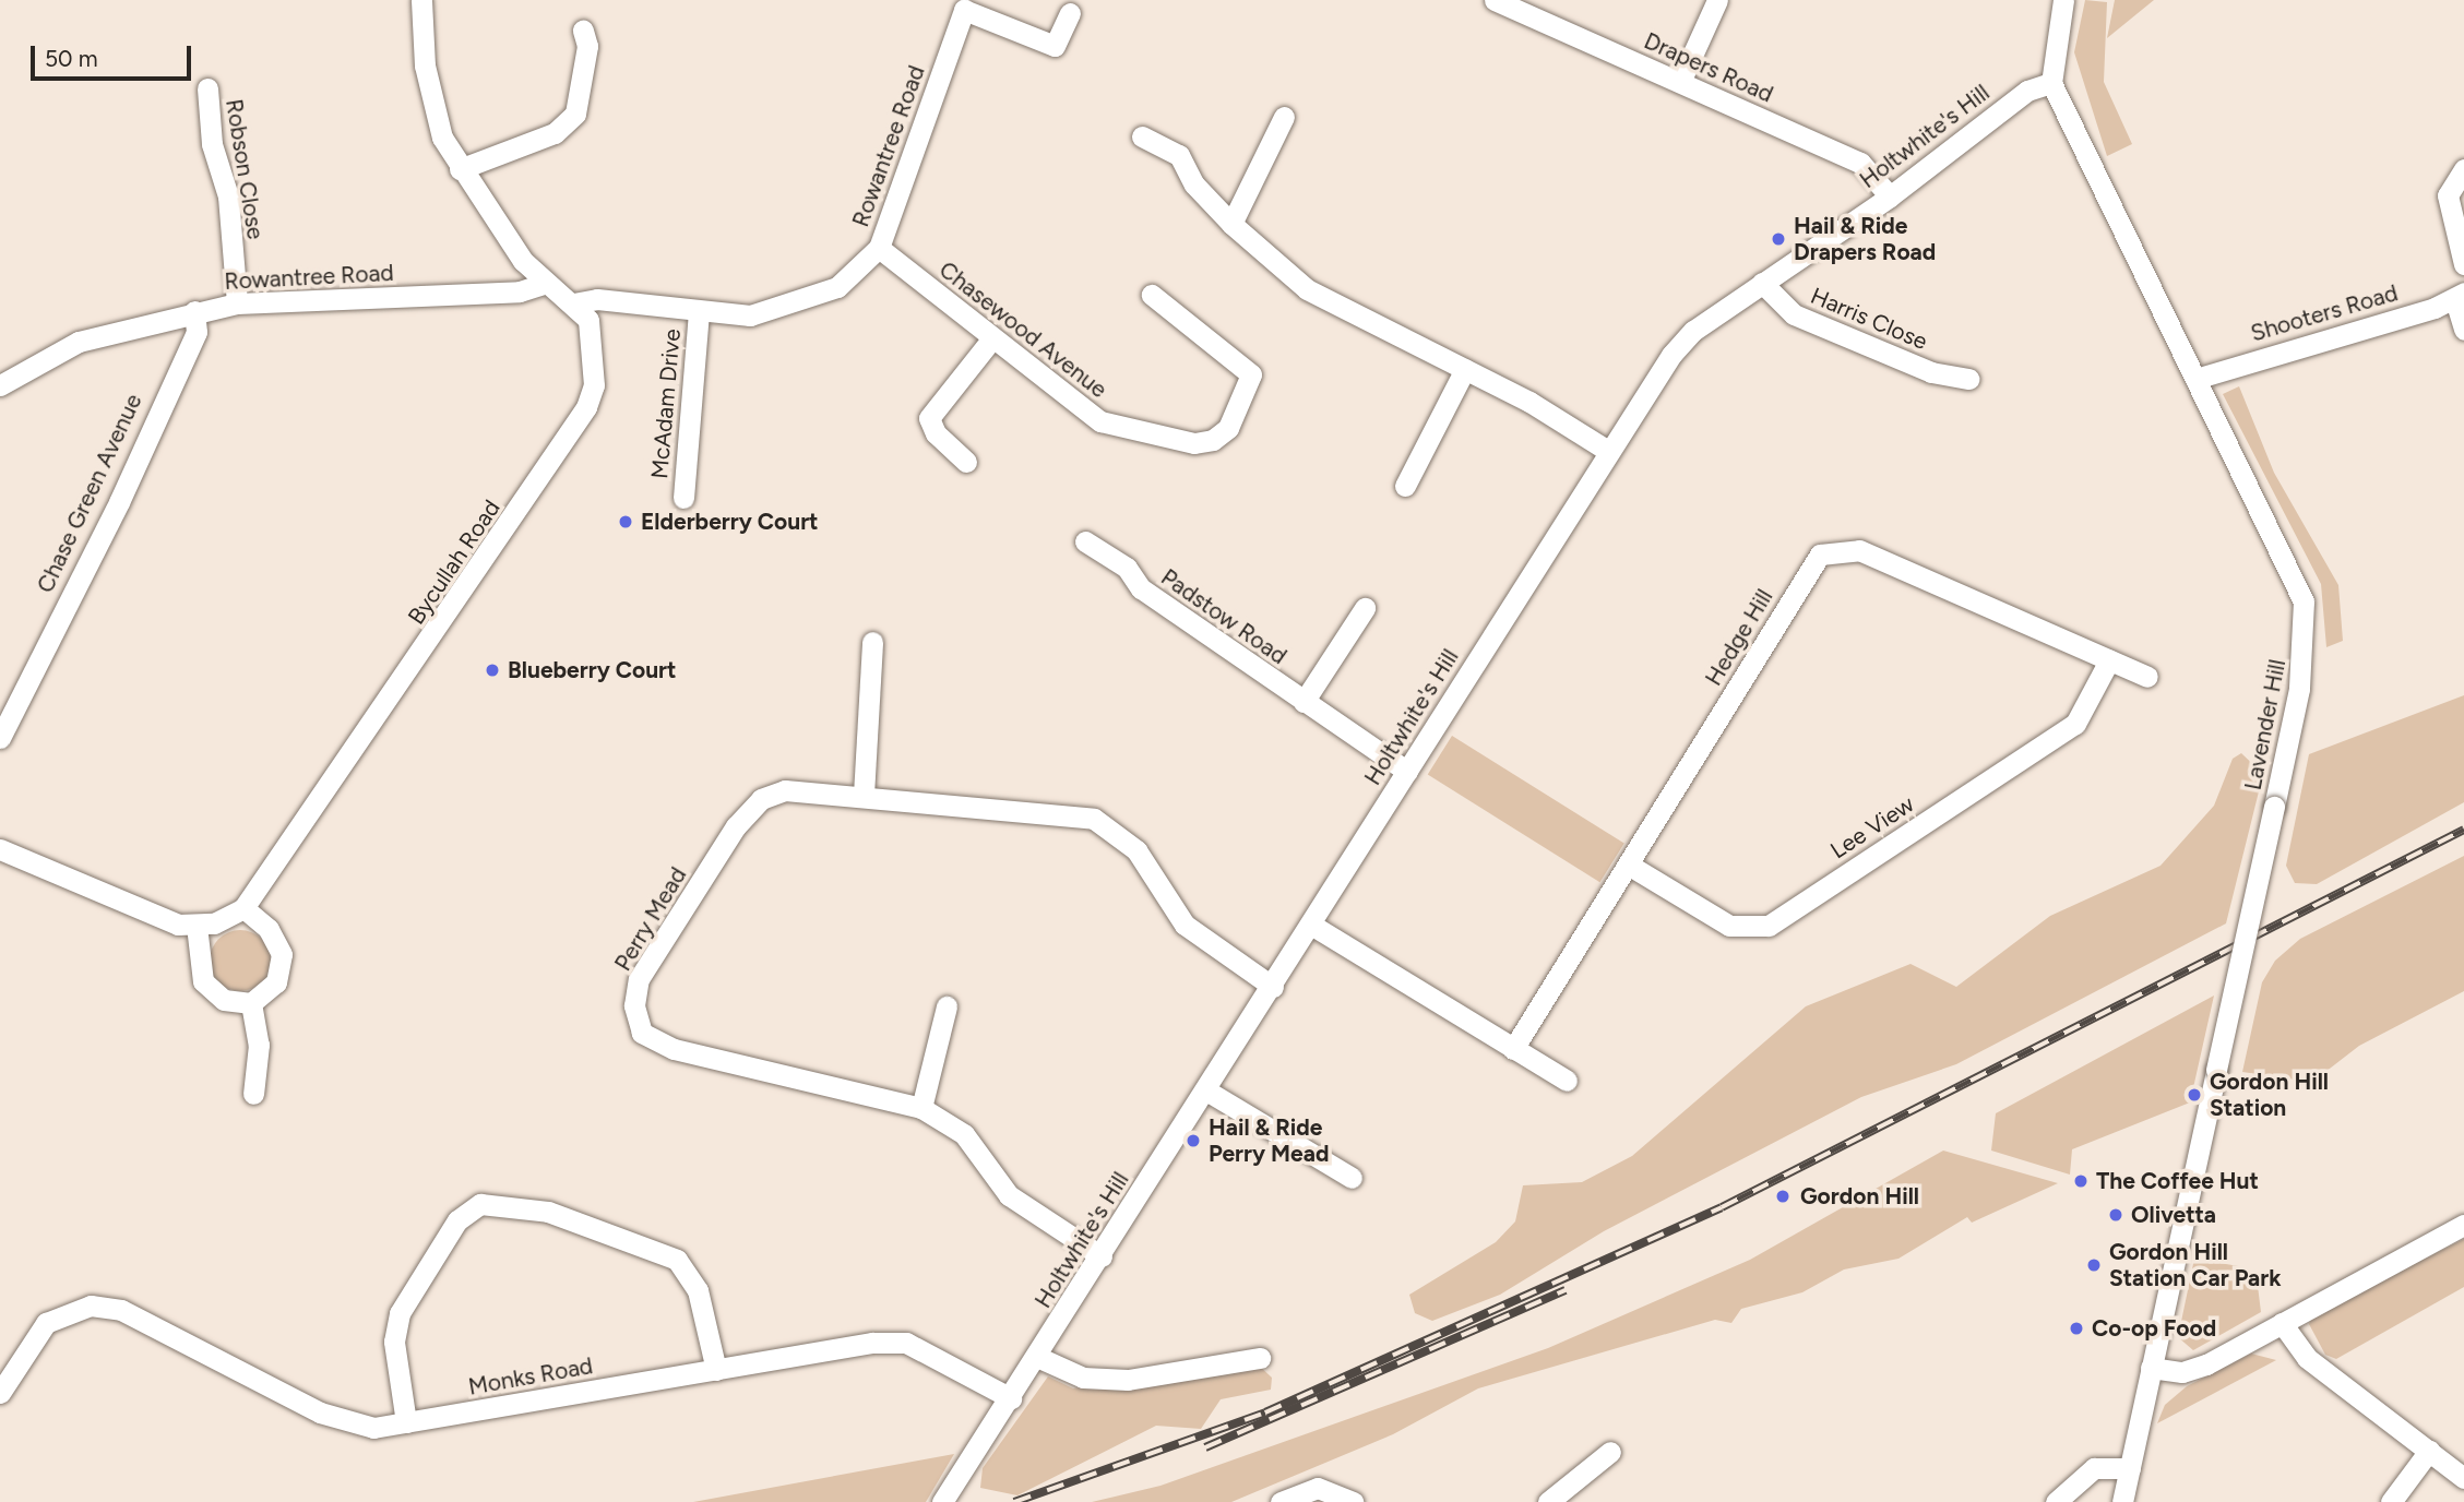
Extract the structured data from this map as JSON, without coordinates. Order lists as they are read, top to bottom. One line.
{"streets":{"street":["Drapers Road","Holtwhite's Hill","Rowantree Road","Robson Close","Shooters Road","Harris Close","Chasewood Avenue","McAdam Drive","Chase Green Avenue","Bycullah Road","Padstow Road","Hedge Hill","Lavender Hill","Lee View","Perry Mead","Monks Road"]},"crossings":[["Drapers Road","Holtwhite's Hill"],["Holtwhite's Hill","Harris Close"],["Holtwhite's Hill","Padstow Road"],["Holtwhite's Hill","Lavender Hill"],["Holtwhite's Hill","Perry Mead"],["Holtwhite's Hill","Monks Road"],["Rowantree Road","Robson Close"],["Rowantree Road","Chasewood Avenue"],["Rowantree Road","McAdam Drive"],["Rowantree Road","Chase Green Avenue"],["Rowantree Road","Bycullah Road"],["Shooters Road","Lavender Hill"],["Hedge Hill","Lee View"]],"places":["Hail & Ride Drapers Road","Elderberry Court","Blueberry Court","Gordon Hill Station","Hail & Ride Perry Mead","The Coffee Hut","Gordon Hill","Olivetta","Gordon Hill Station Car Park","Co-op Food"],"scale_bar":"50 m"}
